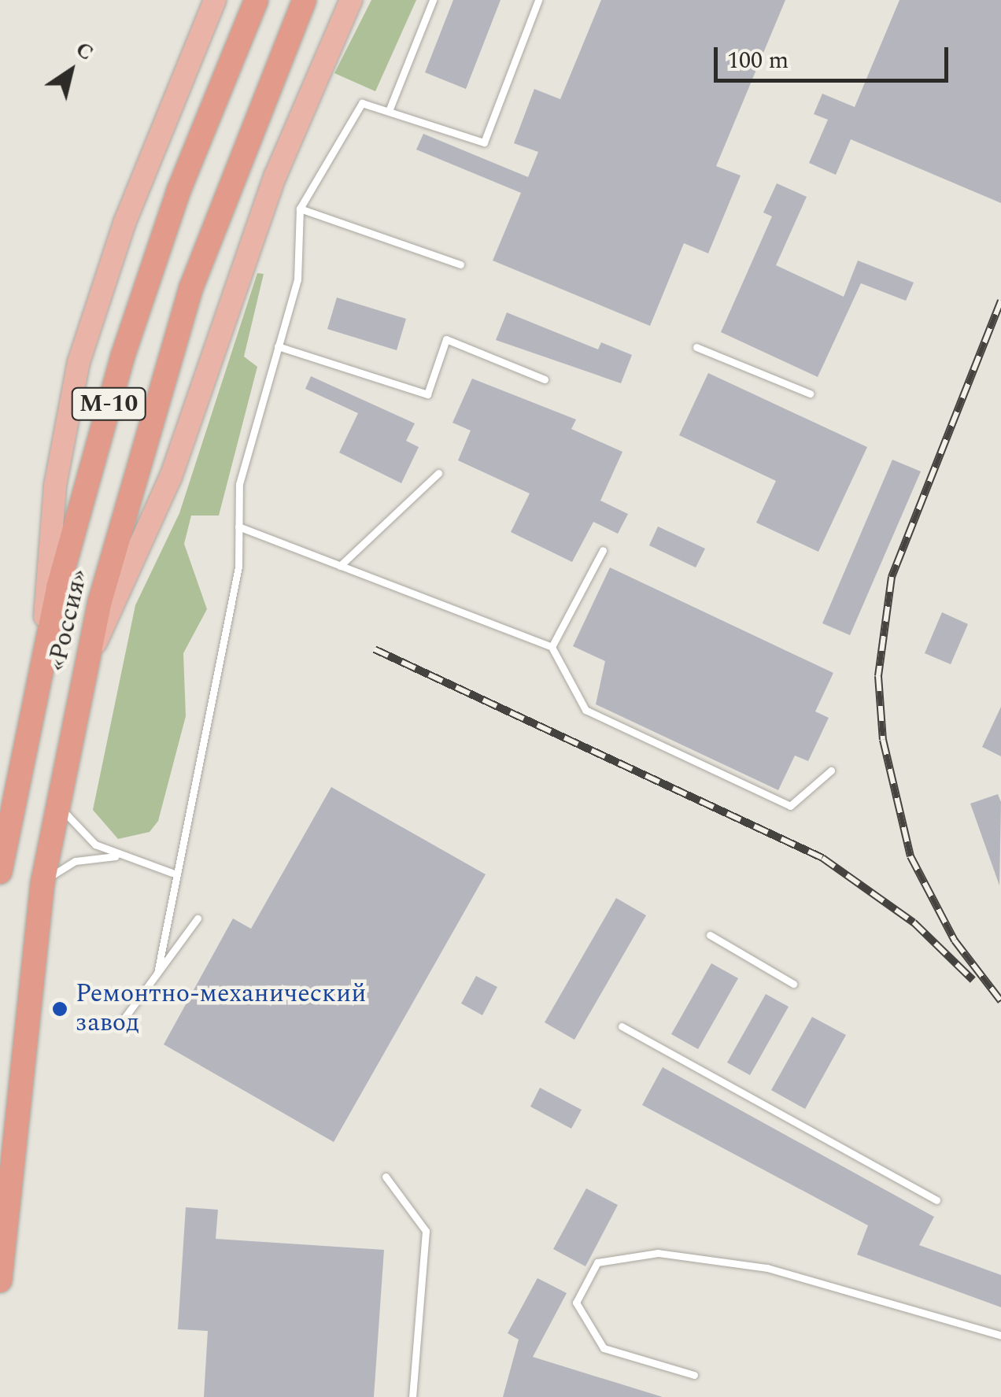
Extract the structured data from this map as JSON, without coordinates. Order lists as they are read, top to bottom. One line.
{"streets":{"highway":["М-10","«Россия»"]},"places":["Ремонтно-механический завод"],"scale_bar":"100 m","north":"top right"}
